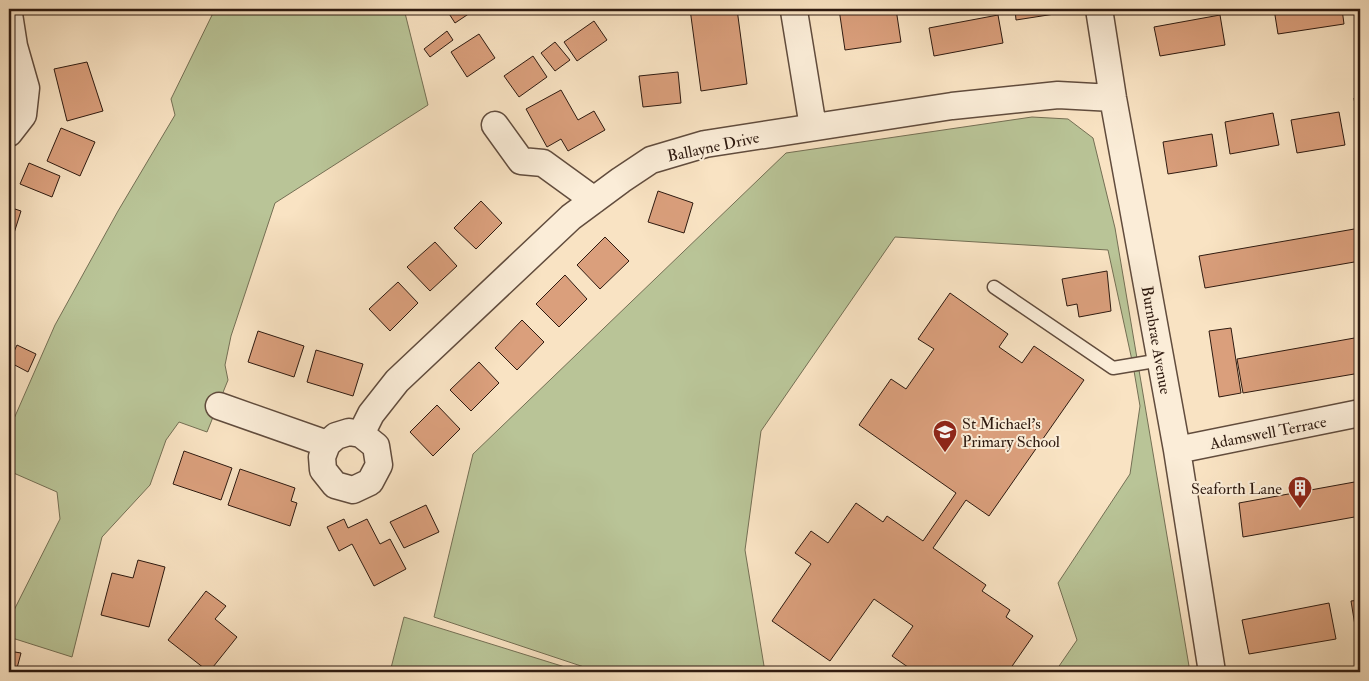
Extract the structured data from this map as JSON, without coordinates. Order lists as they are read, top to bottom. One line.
{"streets":{"street":["Ballayne Drive","Burnbrae Avenue","Adamswell Terrace"]},"crossings":[["Ballayne Drive","Burnbrae Avenue"],["Burnbrae Avenue","Adamswell Terrace"]],"places":{"school or university":["St Michael's Primary School"],"building":["Seaforth Lane"]}}
